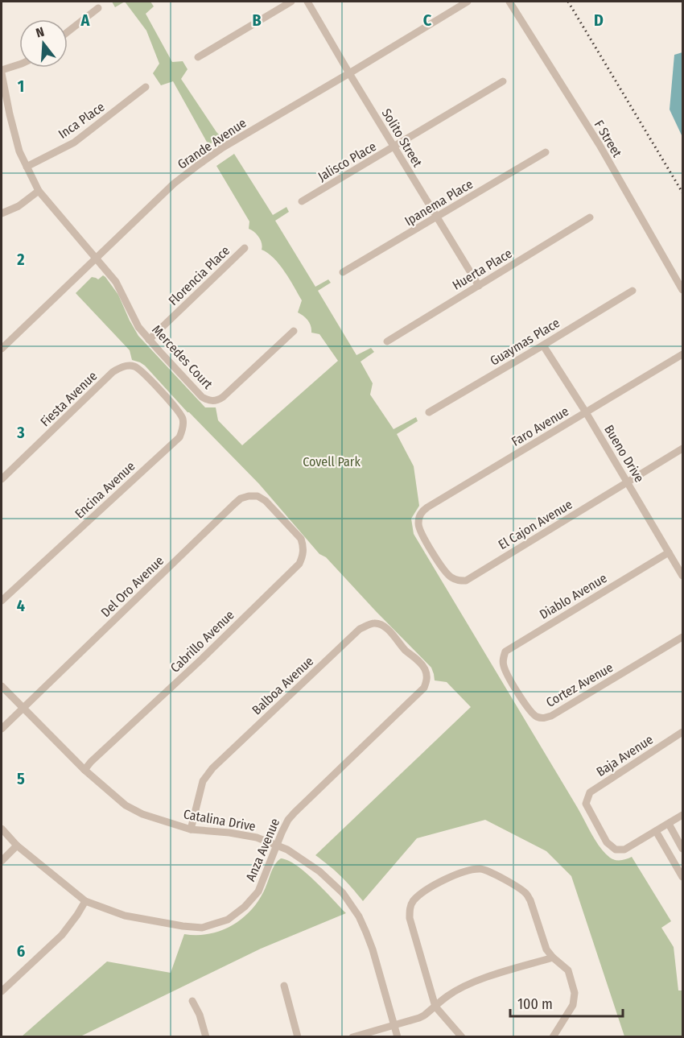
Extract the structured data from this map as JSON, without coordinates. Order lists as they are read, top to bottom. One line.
{"streets":{"street":["Inca Place","Solito Street","F Street","Grande Avenue","Jalisco Place","Ipanema Place","Huerta Place","Florencia Place","Guaymas Place","Mercedes Court","Fiesta Avenue","Faro Avenue","Bueno Drive","Encina Avenue","El Cajon Avenue","Del Oro Avenue","Diablo Avenue","Cabrillo Avenue","Cortez Avenue","Balboa Avenue","Baja Avenue","Catalina Drive","Anza Avenue"]},"crossings":[["Inca Place","Mercedes Court"],["Solito Street","Grande Avenue"],["Solito Street","Jalisco Place"],["Solito Street","Ipanema Place"],["Solito Street","Huerta Place"],["Grande Avenue","Mercedes Court"],["Florencia Place","Mercedes Court"],["Guaymas Place","Bueno Drive"],["Fiesta Avenue","Encina Avenue"],["Faro Avenue","Bueno Drive"],["Faro Avenue","El Cajon Avenue"],["Bueno Drive","El Cajon Avenue"],["Bueno Drive","Diablo Avenue"],["Del Oro Avenue","Cabrillo Avenue"],["Del Oro Avenue","Catalina Drive"],["Diablo Avenue","Cortez Avenue"],["Cabrillo Avenue","Catalina Drive"],["Balboa Avenue","Catalina Drive"],["Balboa Avenue","Anza Avenue"],["Catalina Drive","Anza Avenue"]],"parks":["Covell Park"],"scale_bar":"100 m","north":"top","grid":{"columns":["A","B","C","D"],"rows":["1","2","3","4","5","6"]}}
